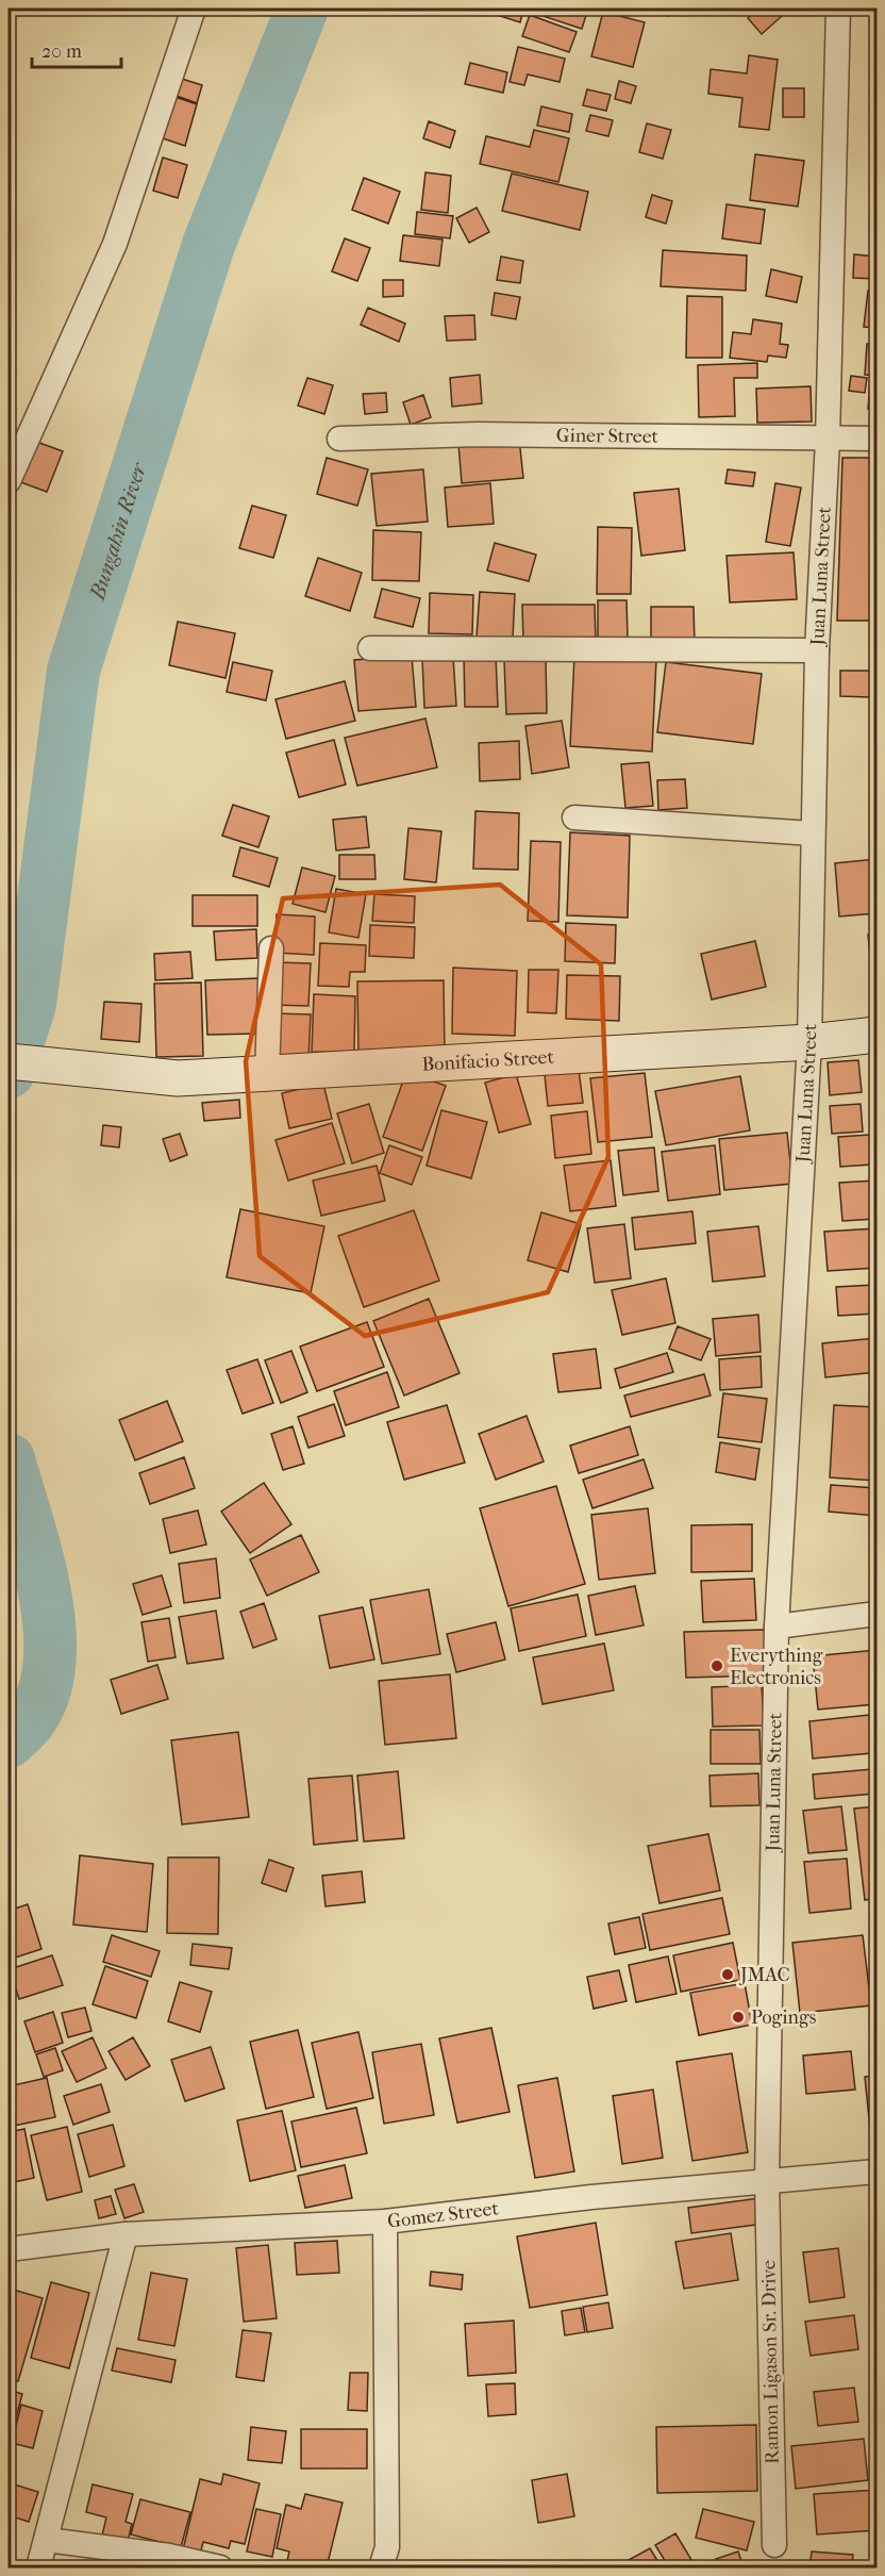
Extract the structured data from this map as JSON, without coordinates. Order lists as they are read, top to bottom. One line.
{"streets":{"street":["Giner Street","Juan Luna Street","Bonifacio Street","Gomez Street","Ramon Ligason Sr. Drive"]},"crossings":[["Giner Street","Juan Luna Street"],["Juan Luna Street","Bonifacio Street"],["Juan Luna Street","Gomez Street"],["Juan Luna Street","Ramon Ligason Sr. Drive"],["Gomez Street","Ramon Ligason Sr. Drive"]],"water":["Bungahin River"],"places":["Everything Electronics","JMAC","Pogings"],"scale_bar":"20 m"}
